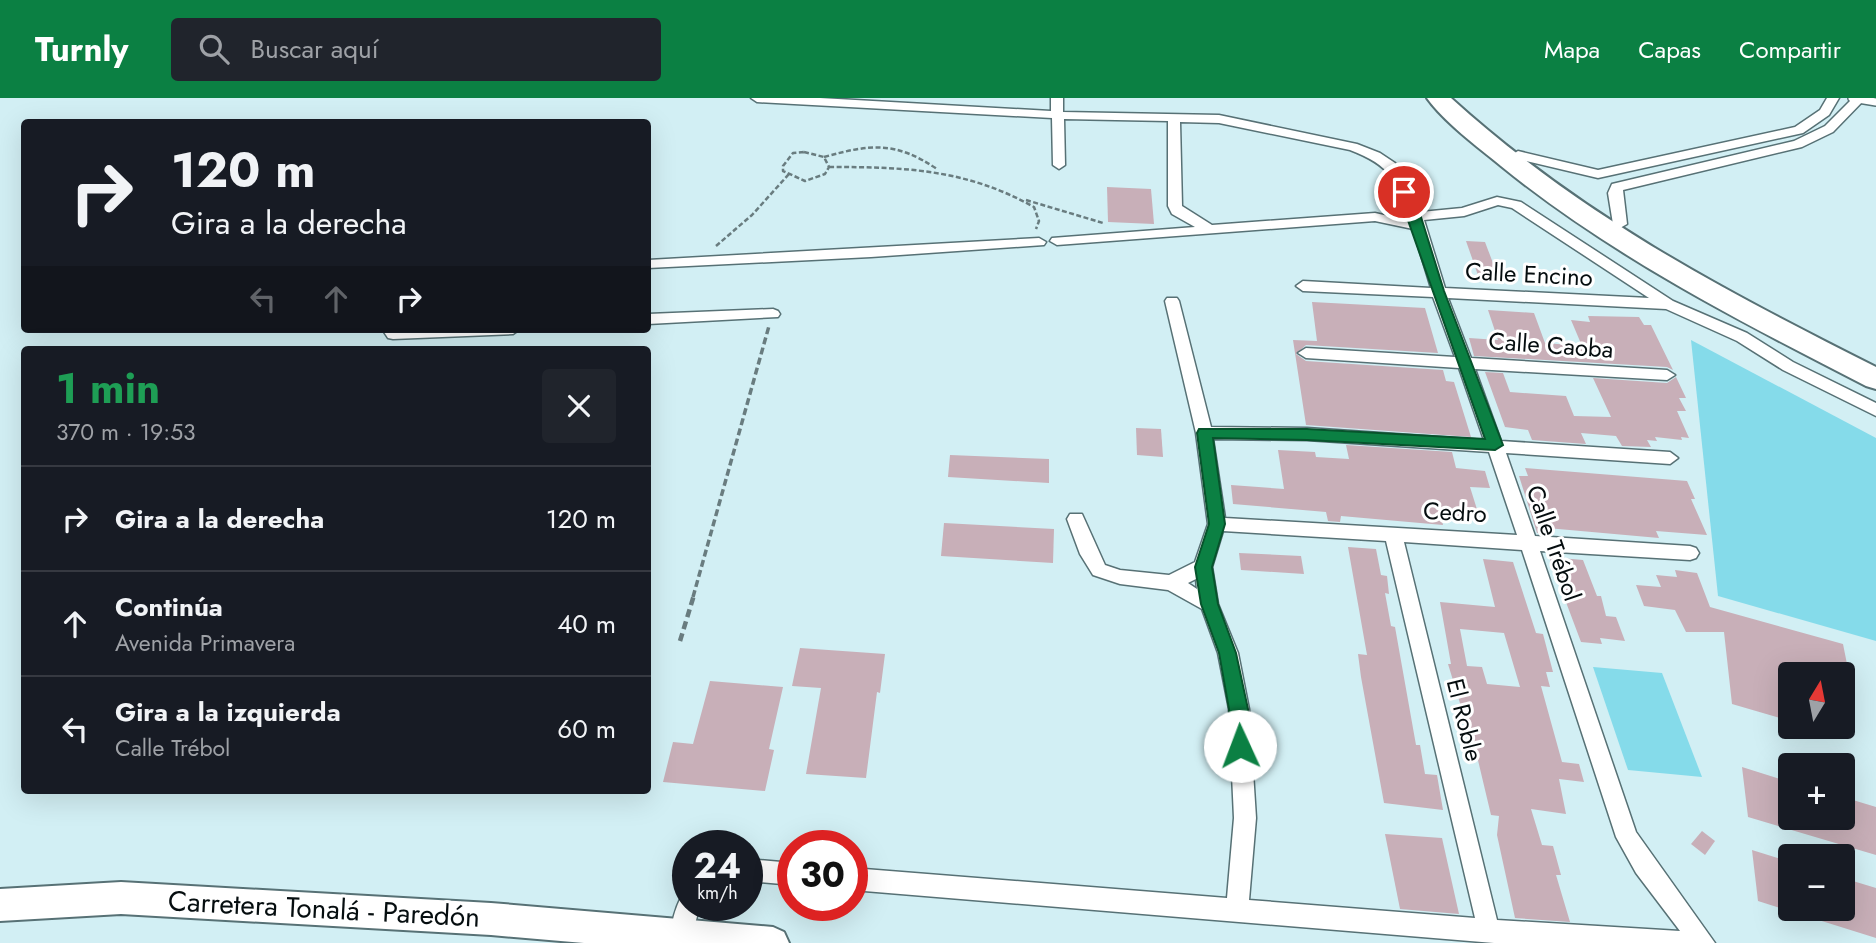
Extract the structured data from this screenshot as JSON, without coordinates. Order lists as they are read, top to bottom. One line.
{"streets":{"main road":["Carretera Tonalá - Paredón"],"street":["Calle Encino","Calle Caoba","Cedro","Calle Trébol","El Roble"]},"crossings":[["Calle Encino","Calle Trébol"],["Calle Caoba","Calle Trébol"],["Cedro","Calle Trébol"],["Cedro","El Roble"]],"north":"top","page":{"header":"Turnly","search":"Buscar aquí","nav":["Mapa","Capas","Compartir"],"turn":["120 m","Gira a la derecha"],"heading":["1 min","370 m · 19:53"],"list":[{"name":"Gira a la derecha","value":"120 m"},{"name":"Continúa","note":"Avenida Primavera","value":"40 m"},{"name":"Gira a la izquierda","note":"Calle Trébol","value":"60 m"}],"map_buttons":["+","−"],"speed":"24 km/h","limit":"30"}}
